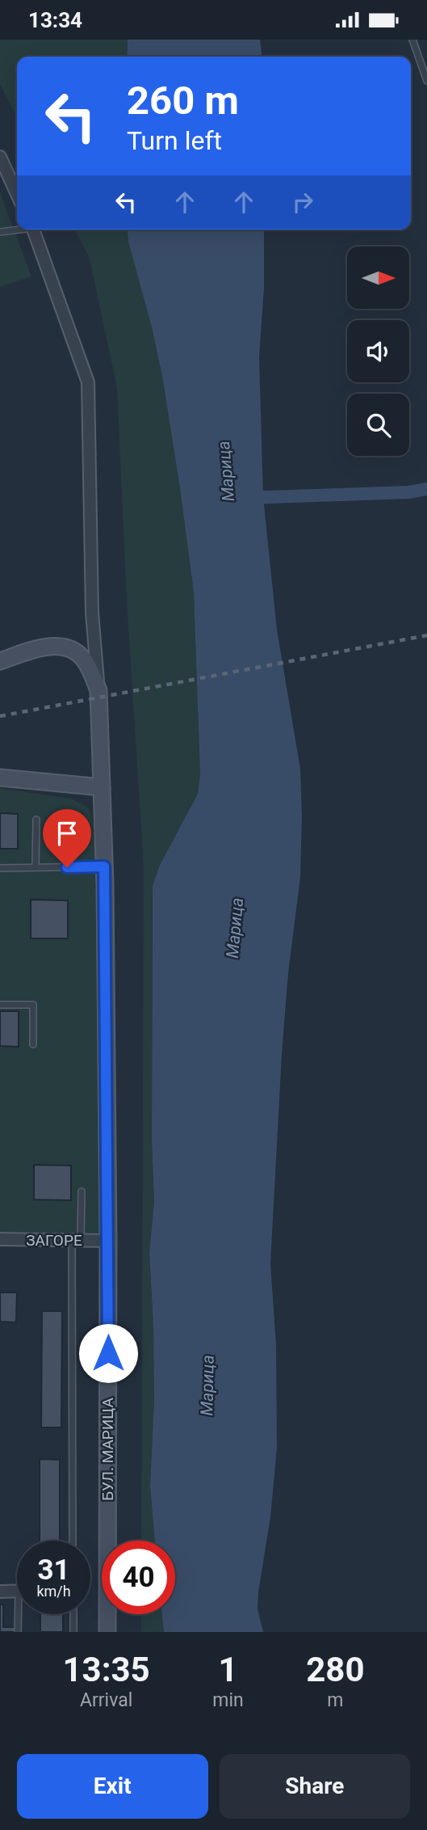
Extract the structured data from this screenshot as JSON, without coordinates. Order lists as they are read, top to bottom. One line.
{"streets":{"street":["ЗАГОРЕ","БУЛ. МАРИЦА"]},"crossings":[["ЗАГОРЕ","БУЛ. МАРИЦА"]],"water":["Марица"],"north":"right","page":{"status":"13:34","turn":["260 m","Turn left"],"speed":"31 km/h","limit":"40","eta":["13:35","Arrival","1","min","280","m"],"buttons":["Exit","Share"]}}
